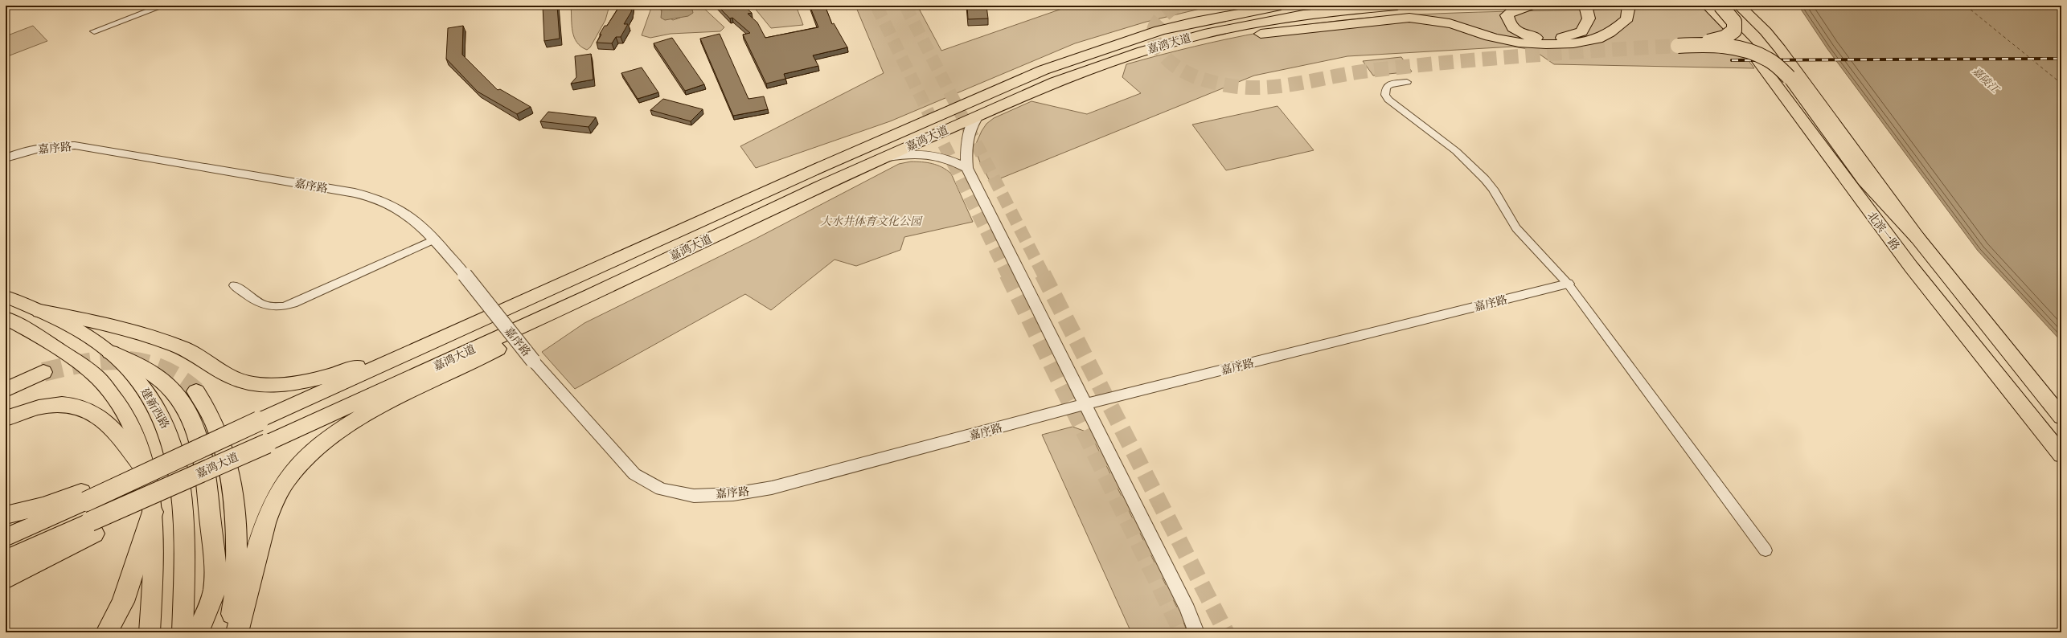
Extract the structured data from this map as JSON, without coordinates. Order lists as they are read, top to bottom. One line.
{"streets":{"highway":["嘉鸿大道"],"main road":["北滨一路","建新西路"],"street":["嘉序路"]},"water":["嘉陵江"],"parks":["大水井体育文化公园"]}
